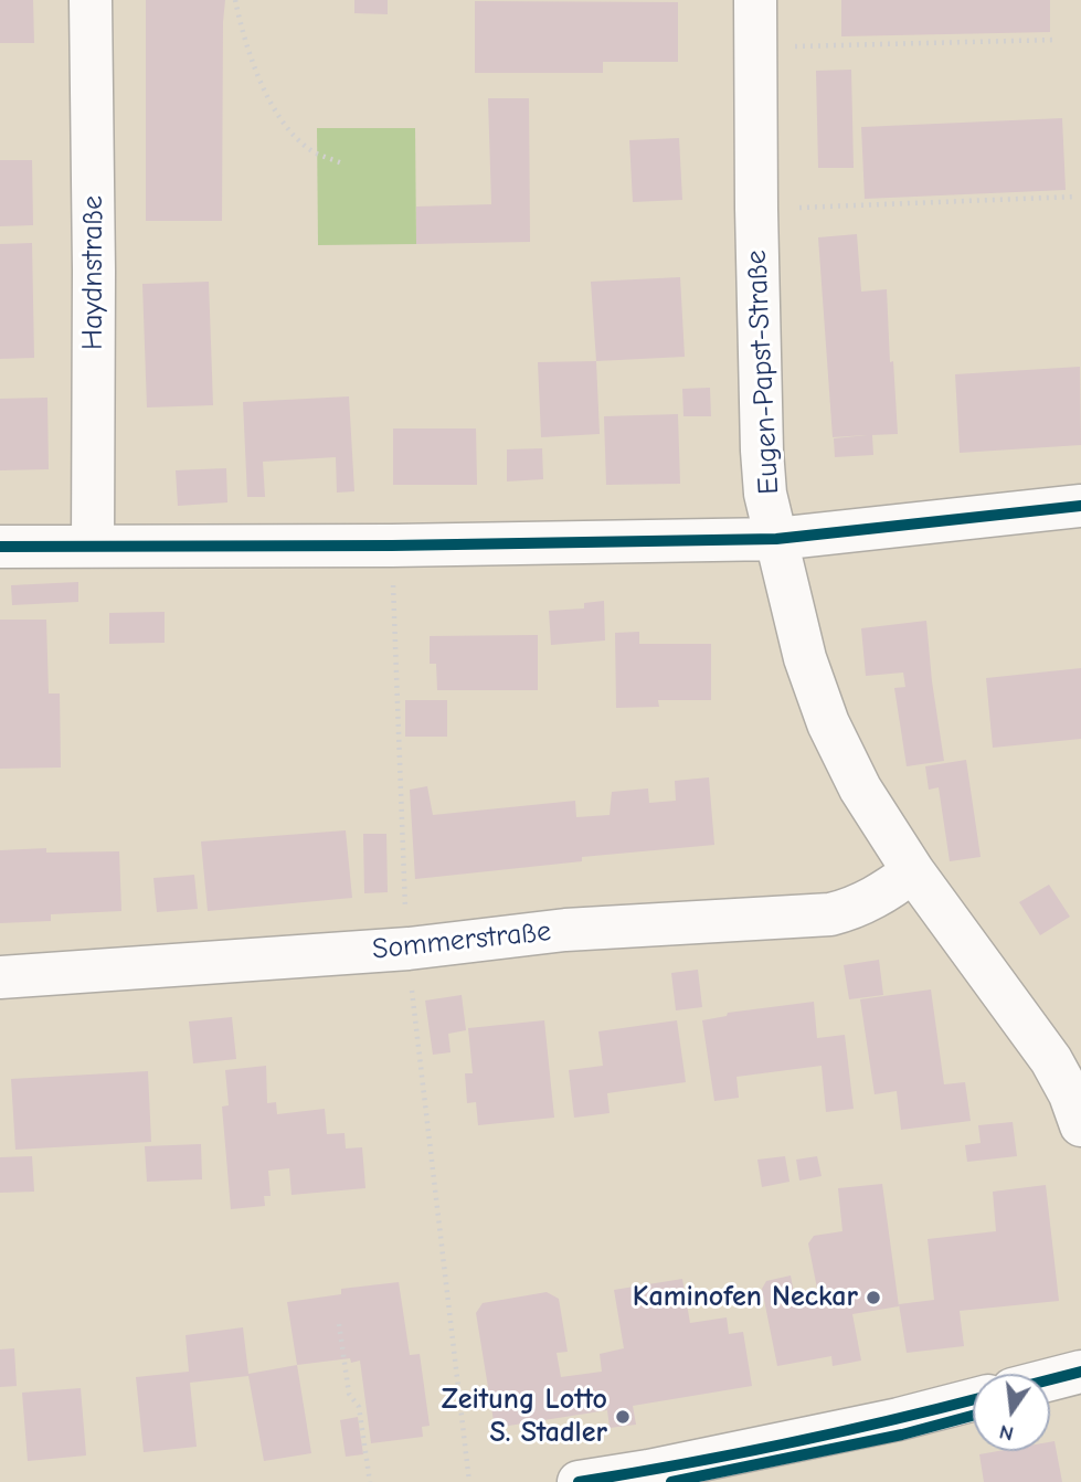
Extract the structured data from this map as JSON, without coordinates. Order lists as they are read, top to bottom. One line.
{"streets":{"street":["Haydnstraße","Eugen-Papst-Straße","Sommerstraße"]},"crossings":[["Eugen-Papst-Straße","Sommerstraße"]],"places":["Kaminofen Neckar","Zeitung Lotto S. Stadler"],"north":"bottom"}
